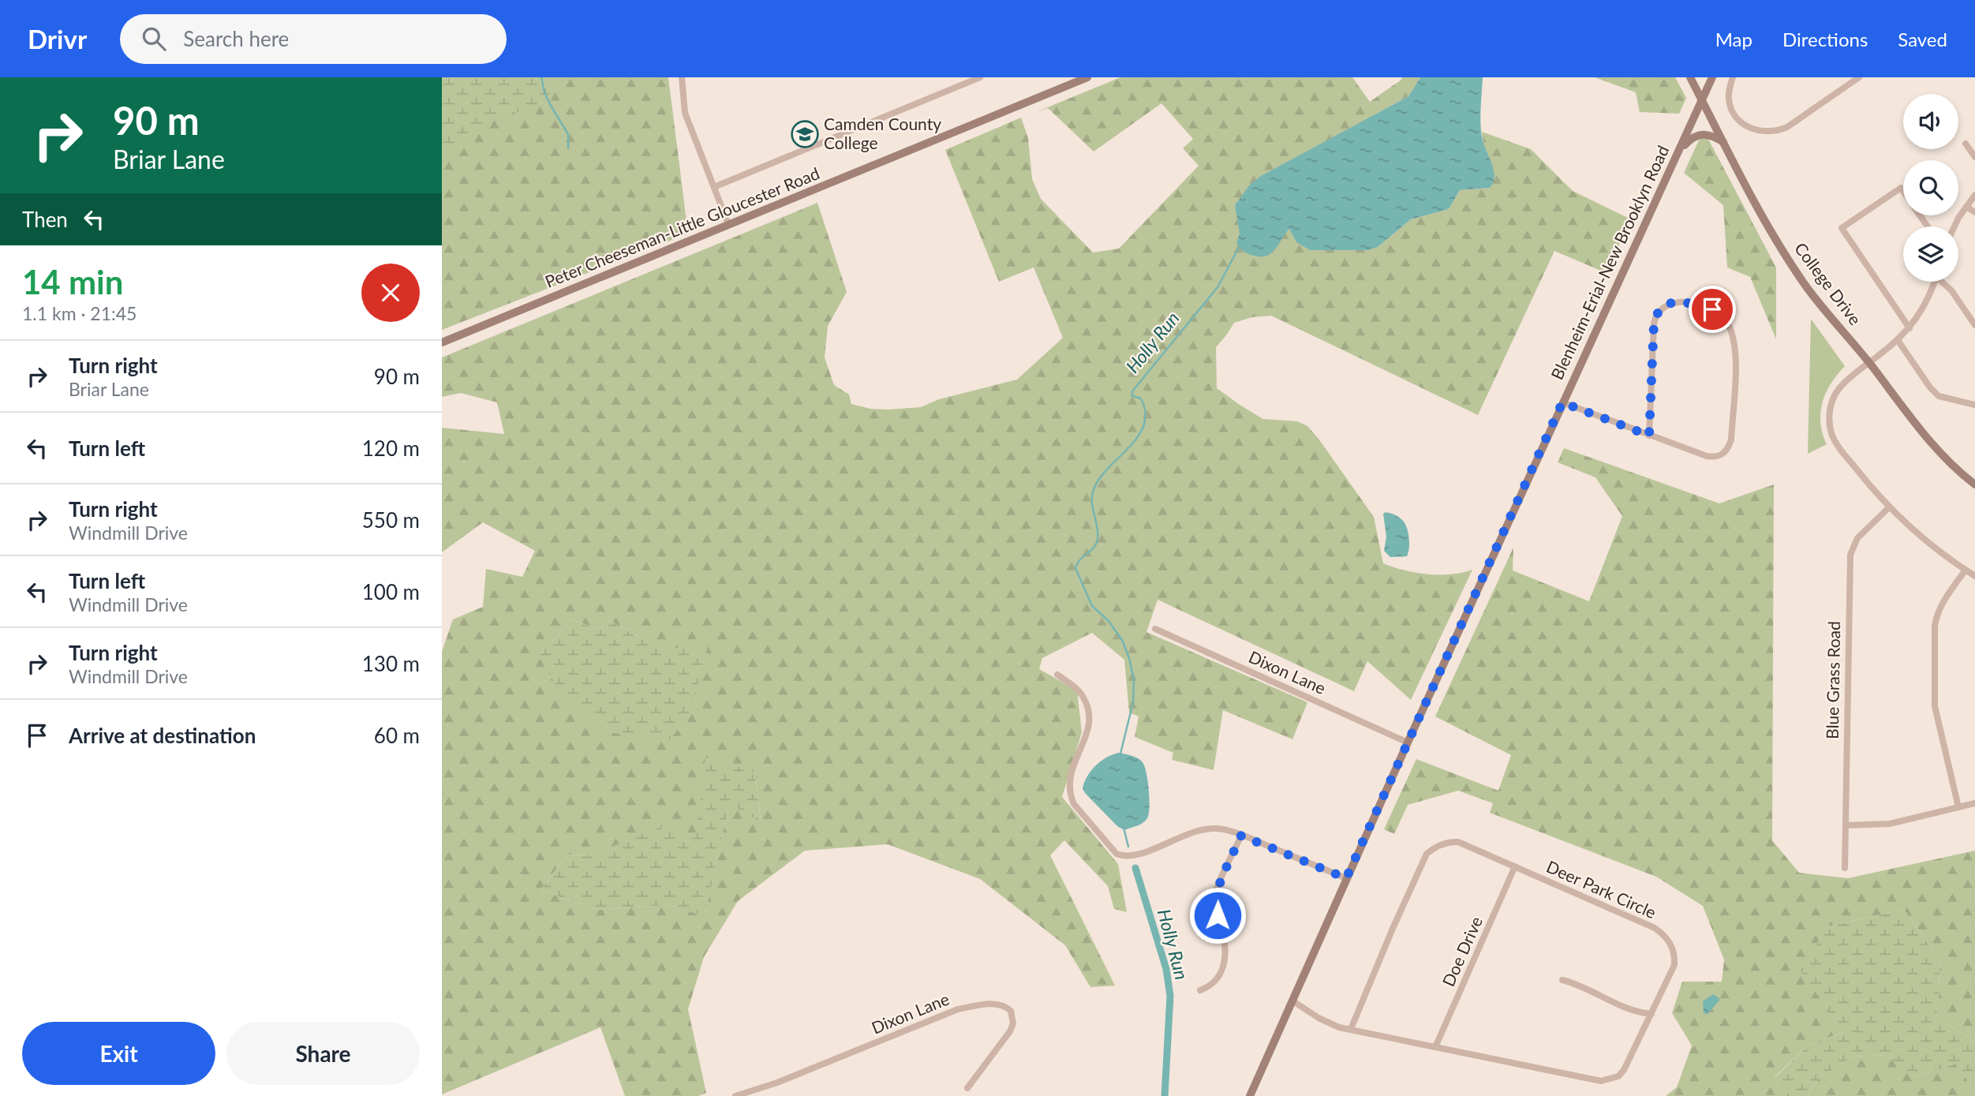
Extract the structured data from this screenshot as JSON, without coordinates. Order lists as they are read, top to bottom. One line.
{"streets":{"main road":["Peter Cheeseman-Little Gloucester Road","Blenheim-Erial-New Brooklyn Road","College Drive"],"street":["Dixon Lane","Blue Grass Road","Deer Park Circle","Doe Drive"]},"crossings":[["Blenheim-Erial-New Brooklyn Road","College Drive"],["Blenheim-Erial-New Brooklyn Road","Dixon Lane"],["Blenheim-Erial-New Brooklyn Road","Deer Park Circle"],["Deer Park Circle","Doe Drive"]],"water":["Holly Run"],"places":{"school or university":["Camden County College"]},"page":{"header":"Drivr","search":"Search here","nav":["Map","Directions","Saved"],"turn":["90 m","Briar Lane"],"then":"Then","heading":["14 min","1.1 km · 21:45"],"list":[{"name":"Turn right","note":"Briar Lane","value":"90 m"},{"name":"Turn left","value":"120 m"},{"name":"Turn right","note":"Windmill Drive","value":"550 m"},{"name":"Turn left","note":"Windmill Drive","value":"100 m"},{"name":"Turn right","note":"Windmill Drive","value":"130 m"},{"name":"Arrive at destination","value":"60 m"}],"buttons":["Exit","Share"]}}
